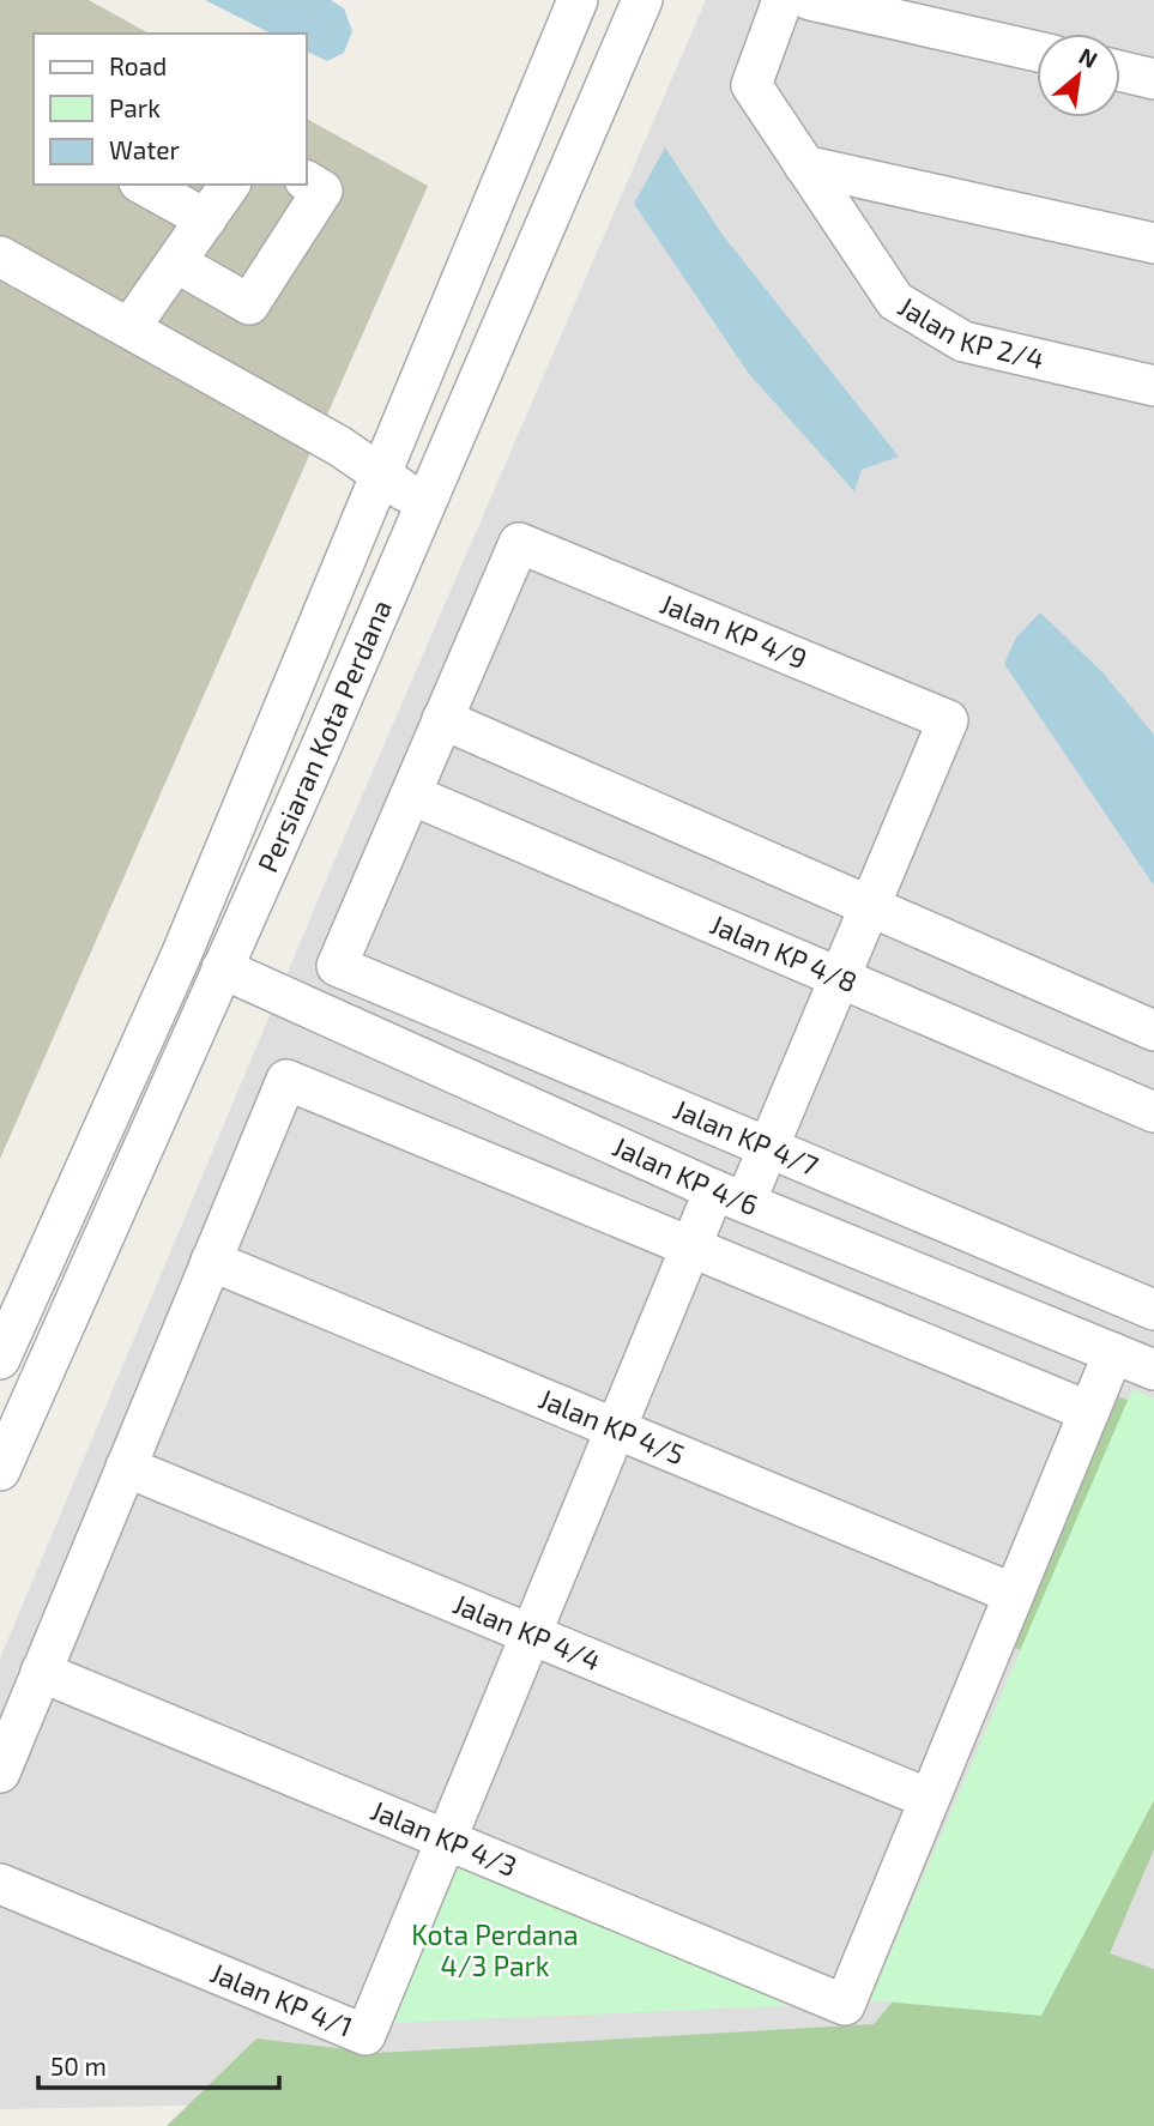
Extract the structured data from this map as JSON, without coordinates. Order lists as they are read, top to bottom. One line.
{"streets":{"street":["Jalan KP 2/4","Jalan KP 4/9","Persiaran Kota Perdana","Jalan KP 4/8","Jalan KP 4/7","Jalan KP 4/6","Jalan KP 4/5","Jalan KP 4/4","Jalan KP 4/3","Jalan KP 4/1"]},"crossings":[["Persiaran Kota Perdana","Jalan KP 4/6"],["Jalan KP 4/8","Jalan KP 4/7"],["Jalan KP 4/4","Jalan KP 4/3"],["Jalan KP 4/3","Jalan KP 4/1"]],"parks":["Kota Perdana 4/3 Park"],"legend":["Road","Park","Water"],"scale_bar":"50 m","north":"top right"}
